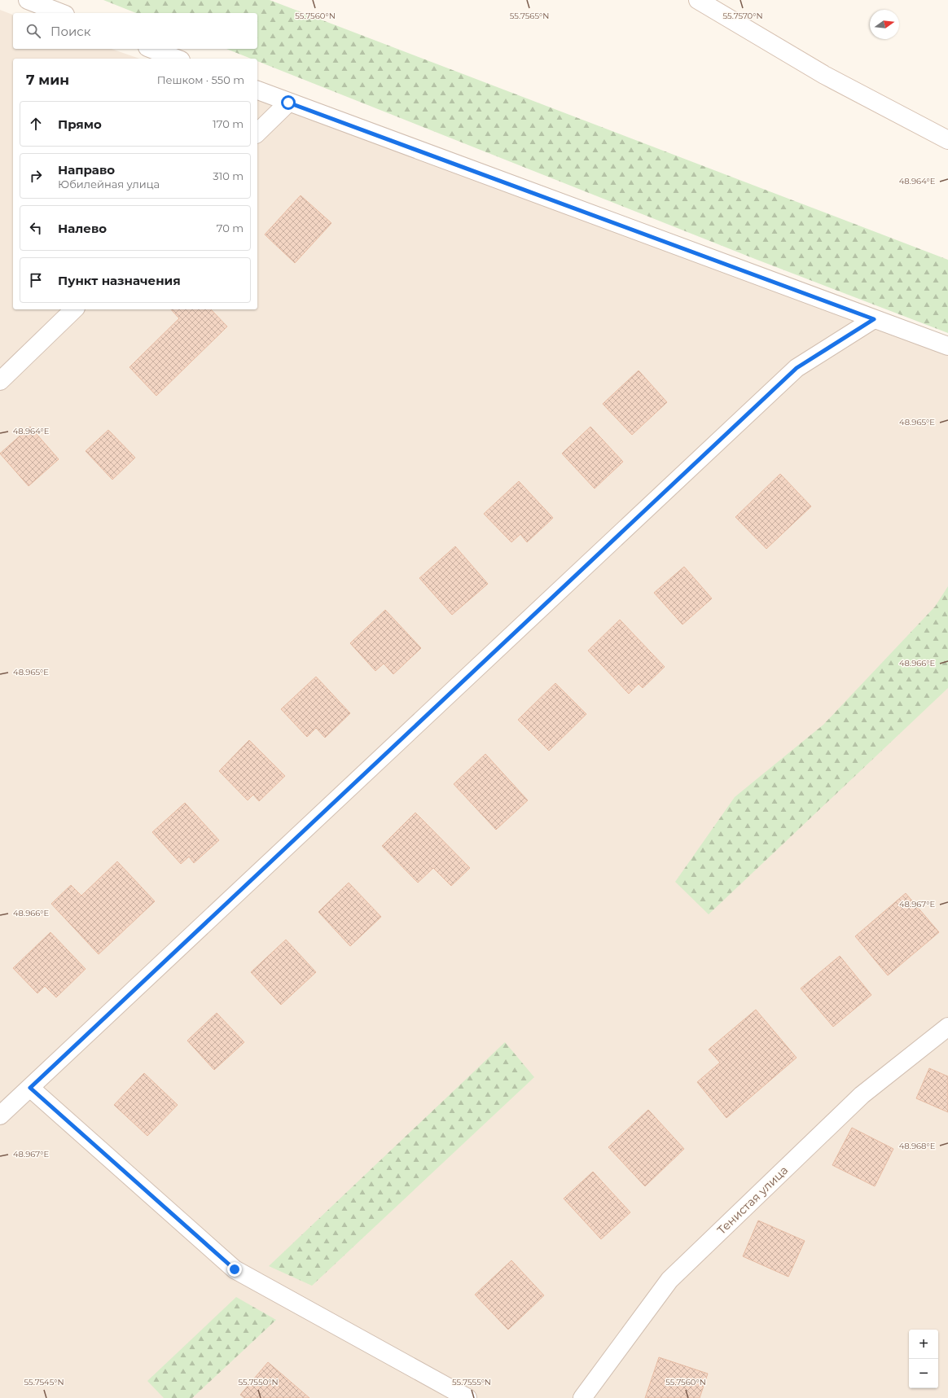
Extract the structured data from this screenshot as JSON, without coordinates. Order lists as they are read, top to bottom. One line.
{"streets":{"street":["Тенистая улица"]},"north":"right","page":{"search":"Поиск","heading":["7 мин","Пешком · 550 m"],"list":[["Прямо","170 m"],["Направо","Юбилейная улица","310 m"],["Налево","70 m"],"Пункт назначения"],"map_buttons":["+","−"]},"coordinates":["55.7560°N","55.7565°N","55.7570°N","48.964°E","48.965°E","48.966°E","48.967°E","48.968°E","55.7545°N","55.7550°N","55.7555°N"]}
